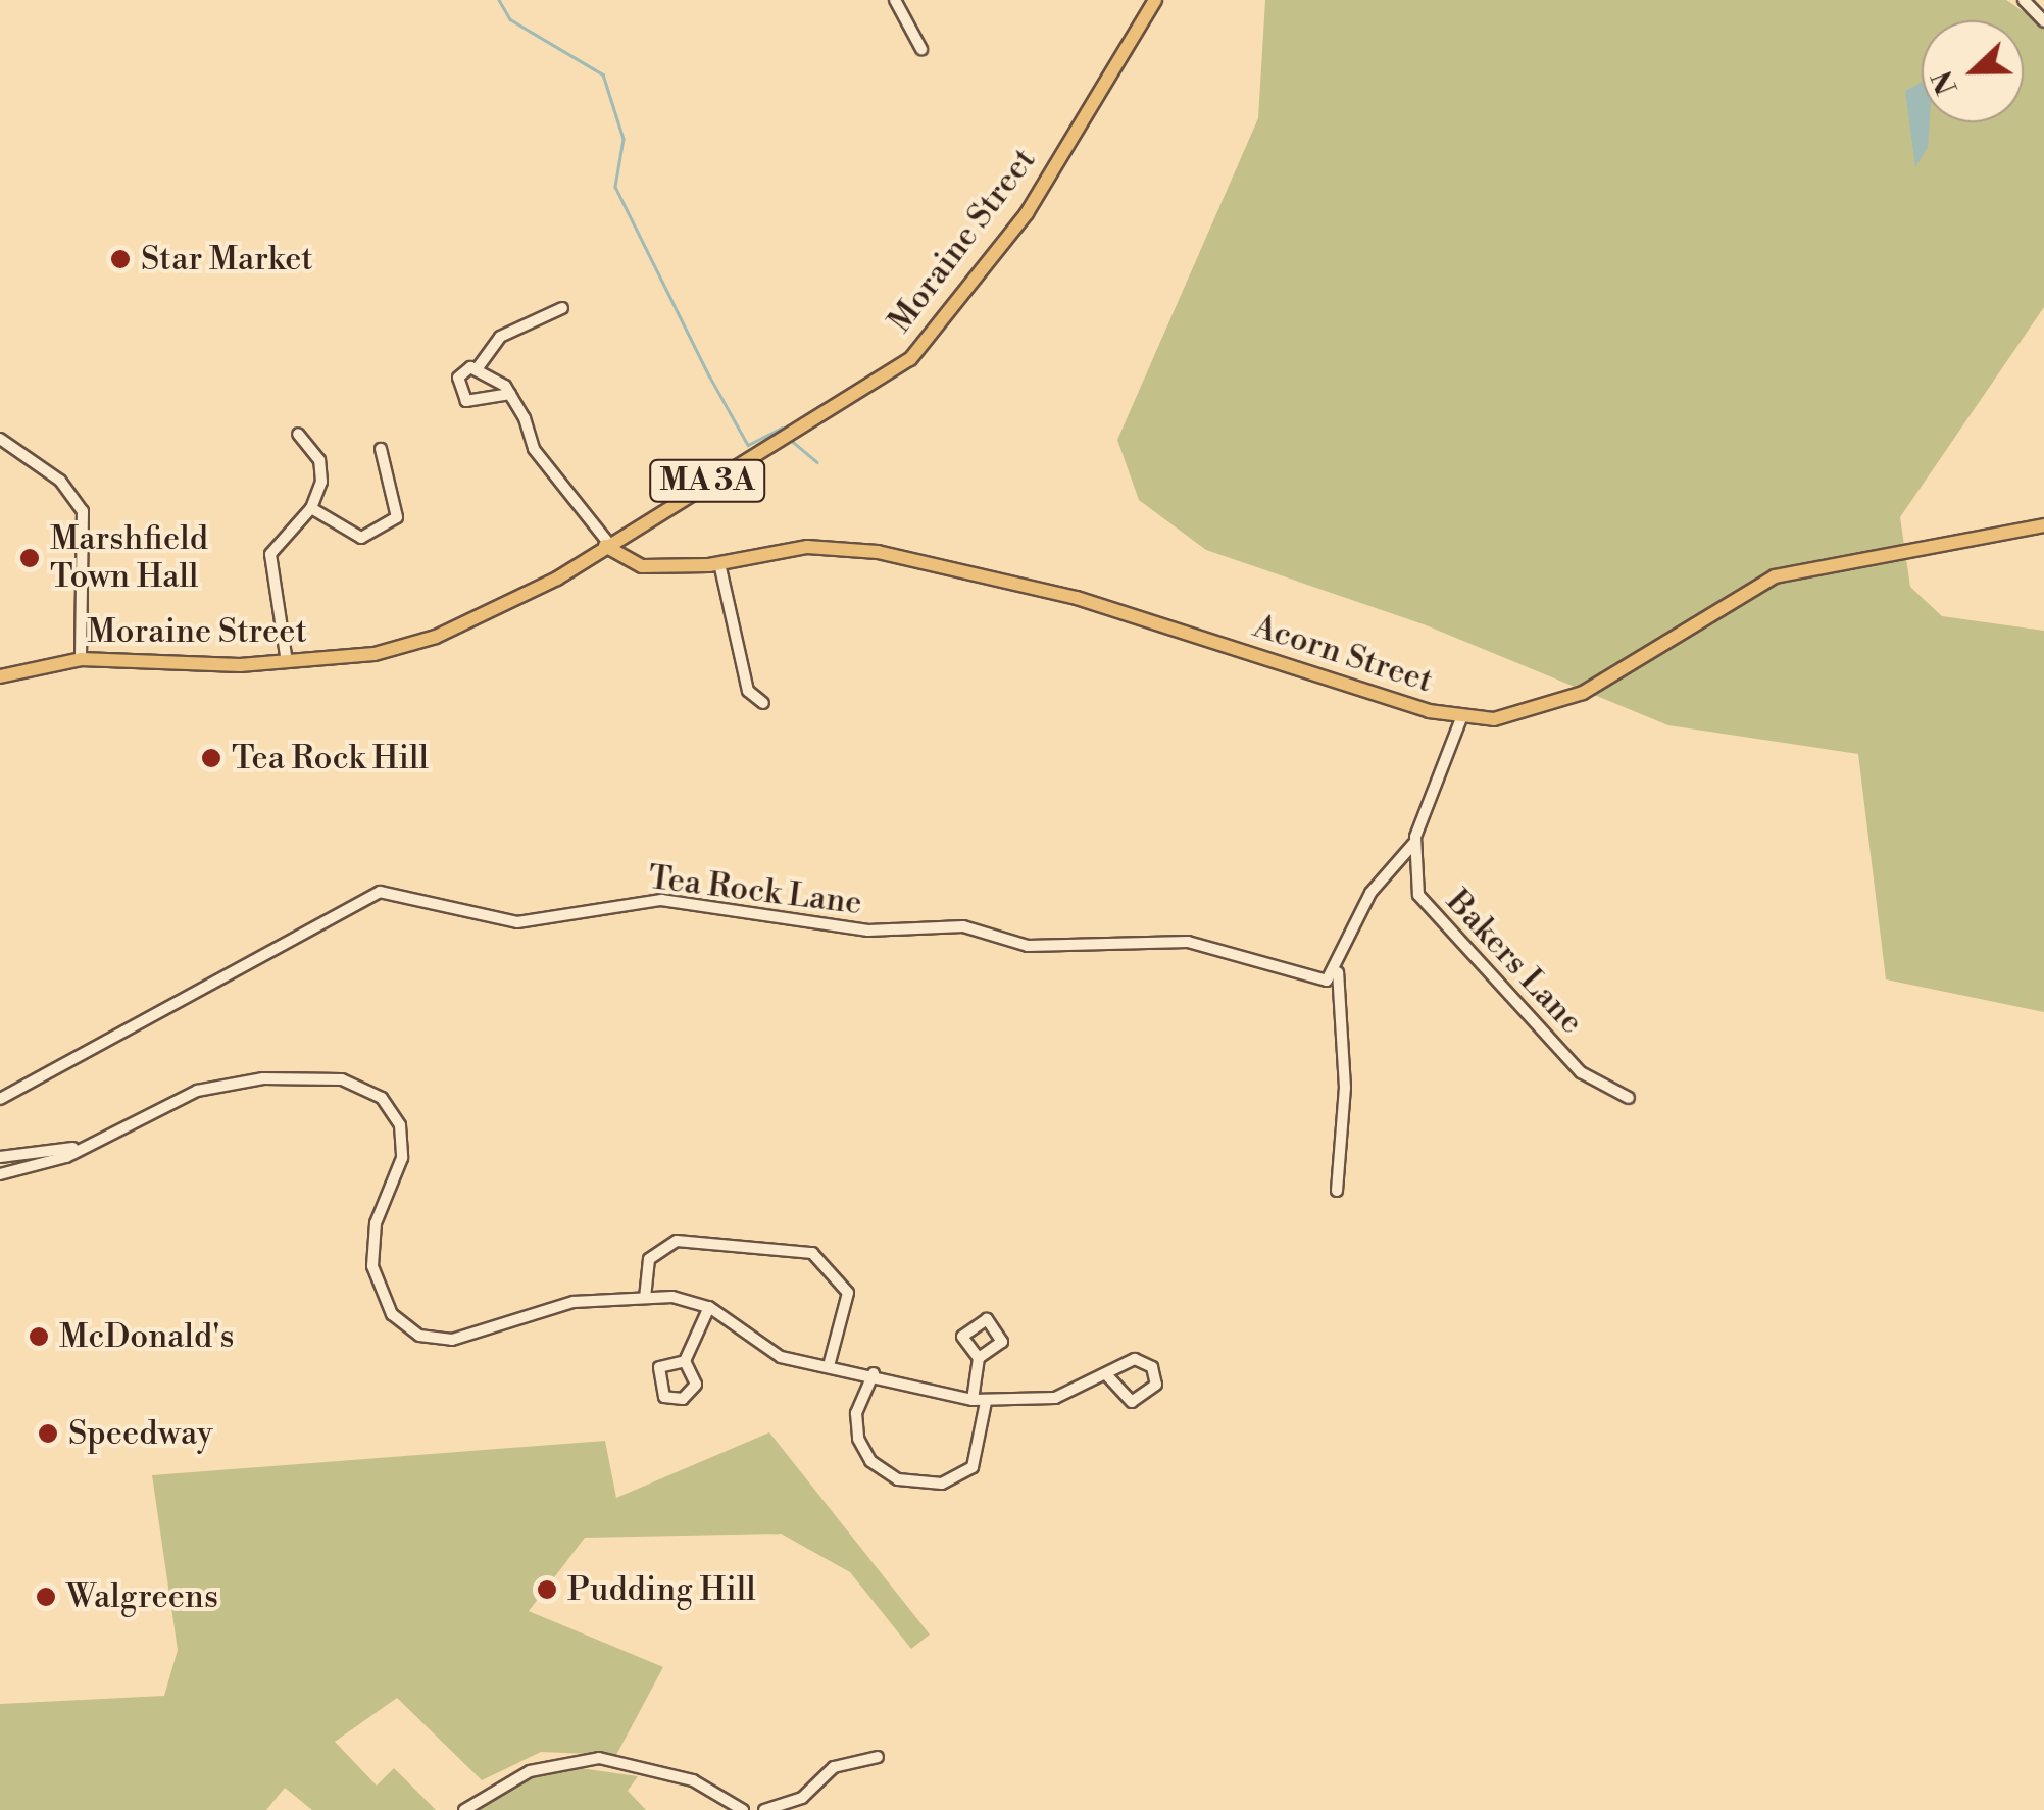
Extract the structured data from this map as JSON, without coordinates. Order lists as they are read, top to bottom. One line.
{"streets":{"main road":["Moraine Street","MA 3A","Acorn Street"],"street":["Tea Rock Lane","Bakers Lane"]},"crossings":[["Moraine Street","Acorn Street"],["Acorn Street","Bakers Lane"]],"places":["Star Market","Marshfield Town Hall","Tea Rock Hill","McDonald's","Speedway","Pudding Hill","Walgreens"],"north":"left"}
